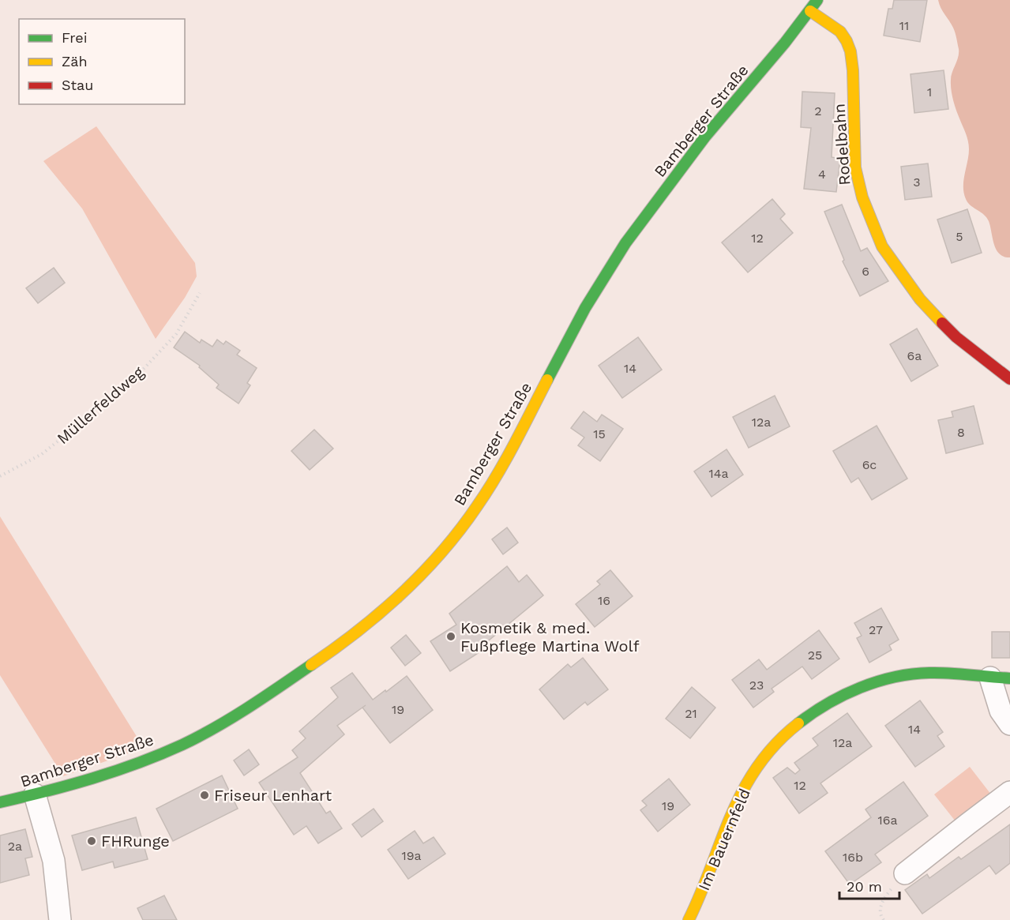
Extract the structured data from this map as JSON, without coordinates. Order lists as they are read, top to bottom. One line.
{"streets":{"street":["Bamberger Straße","Rodelbahn","Im Bauernfeld"],"path":["Müllerfeldweg"]},"crossings":[["Bamberger Straße","Rodelbahn"]],"places":["Kosmetik & med. Fußpflege Martina Wolf","Friseur Lenhart","FHRunge"],"house_numbers":["11","1","2","4","3","5","12","6","6a","14","12a","8","15","6c","14a","16","27","25","23","19","21","14","12a","12","19","16a","2a","19a","16b"],"legend":["Frei","Zäh","Stau"],"scale_bar":"20 m"}
